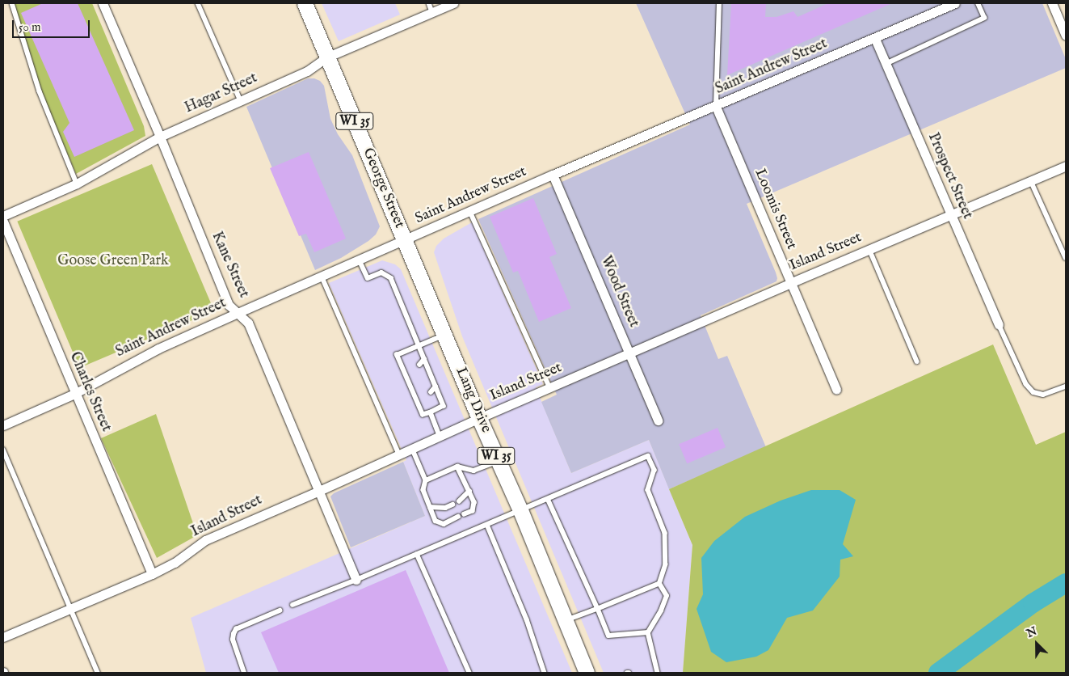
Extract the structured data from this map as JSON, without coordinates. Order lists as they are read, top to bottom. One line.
{"streets":{"main road":["WI 35","George Street","Lang Drive"],"street":["Saint Andrew Street","Hagar Street","Prospect Street","Loomis Street","Island Street","Kane Street","Wood Street","Charles Street"]},"crossings":[["Saint Andrew Street","Prospect Street"],["Saint Andrew Street","George Street"],["Saint Andrew Street","Loomis Street"],["Saint Andrew Street","Kane Street"],["Saint Andrew Street","Wood Street"],["Saint Andrew Street","Charles Street"],["Saint Andrew Street","Lang Drive"],["Hagar Street","George Street"],["Hagar Street","Kane Street"],["Prospect Street","Island Street"],["George Street","Lang Drive"],["Loomis Street","Island Street"],["Island Street","Kane Street"],["Island Street","Wood Street"],["Island Street","Charles Street"],["Island Street","Lang Drive"]],"parks":["Goose Green Park"],"scale_bar":"50 m","north":"top left"}
